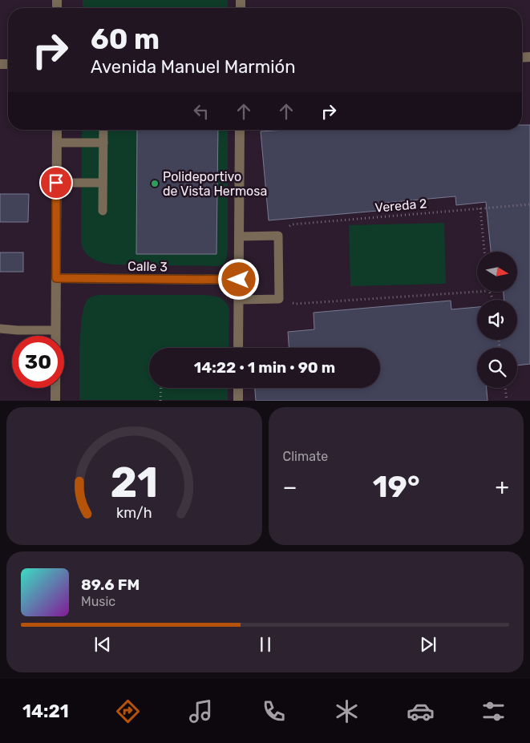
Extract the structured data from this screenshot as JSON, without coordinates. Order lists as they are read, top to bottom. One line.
{"streets":{"street":["Calle 3"],"path":["Vereda 2"]},"places":["Polideportivo de Vista Hermosa"],"north":"right","page":{"turn":["60 m","Avenida Manuel Marmión"],"limit":"30","trip":"14:22 · 1 min · 90 m","tile":"Climate","heat":["−","19°","+"],"song":["89.6 FM","Music"],"tabs":"14:21","gauge":["21","km/h"]}}
